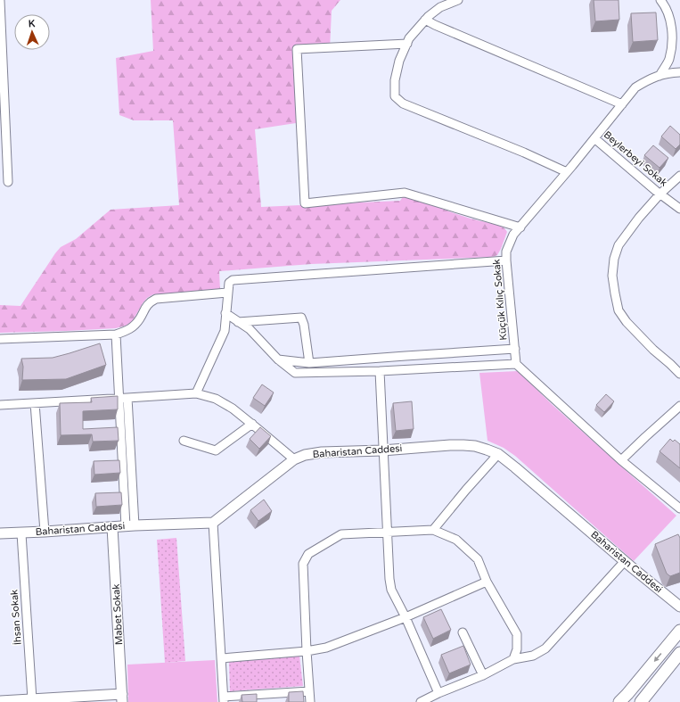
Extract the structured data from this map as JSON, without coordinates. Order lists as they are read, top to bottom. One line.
{"streets":{"street":["Beylerbeyi Sokak","Küçük Kılıç Sokak","Baharistan Caddesi","Mabet Sokak","İhsan Sokak"]},"crossings":[["Beylerbeyi Sokak","Küçük Kılıç Sokak"],["Baharistan Caddesi","Mabet Sokak"],["Baharistan Caddesi","İhsan Sokak"]],"north":"top"}
